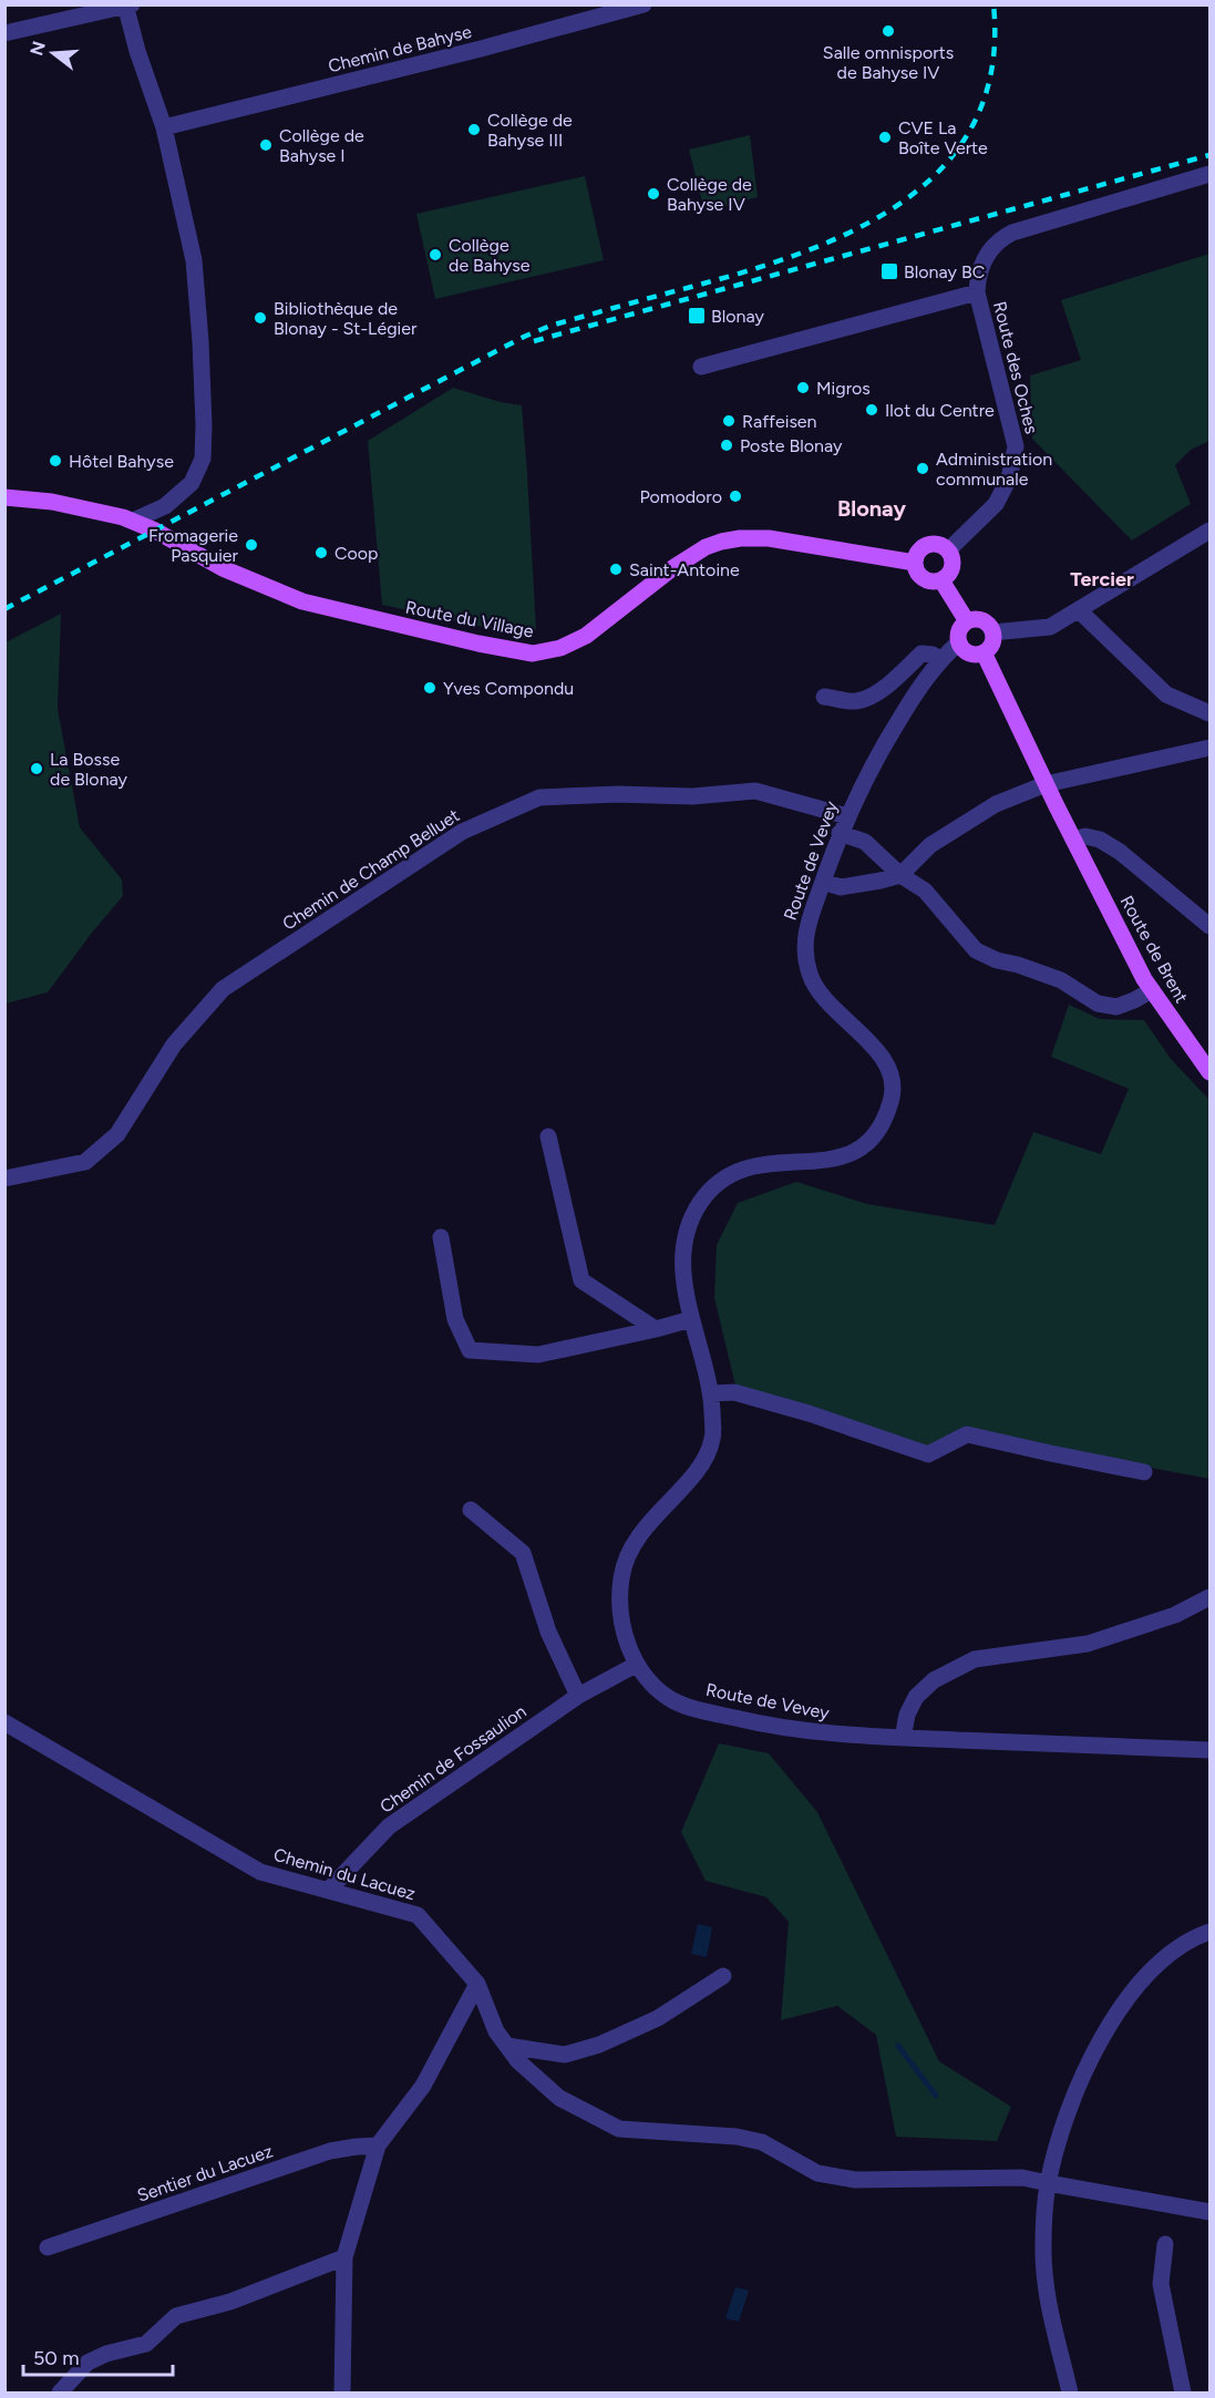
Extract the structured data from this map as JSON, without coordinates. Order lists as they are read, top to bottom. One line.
{"streets":{"main road":["Route du Village","Route de Brent"],"street":["Chemin de Bahyse","Route des Oches","Route de Vevey","Chemin de Champ Belluet","Chemin de Fossaulion","Chemin du Lacuez","Sentier du Lacuez"]},"crossings":[["Route des Oches","Route du Village"],["Route de Vevey","Chemin de Champ Belluet"],["Route de Vevey","Route de Brent"],["Route de Vevey","Chemin de Fossaulion"],["Chemin de Fossaulion","Chemin du Lacuez"]],"districts":["Blonay","Tercier"],"places":{"other":["Salle omnisports de Bahyse IV","Collège de Bahyse III","CVE La Boîte Verte","Collège de Bahyse I","Collège de Bahyse IV","Collège de Bahyse","Bibliothèque de Blonay - St-Légier","Migros","Ilot du Centre","Raffeisen","Poste Blonay","Hôtel Bahyse","Administration communale","Pomodoro","Fromagerie Pasquier","Coop","Saint-Antoine","Yves Compondu","La Bosse de Blonay"],"transit":["Blonay BC","Blonay"]},"scale_bar":"50 m","north":"left"}
